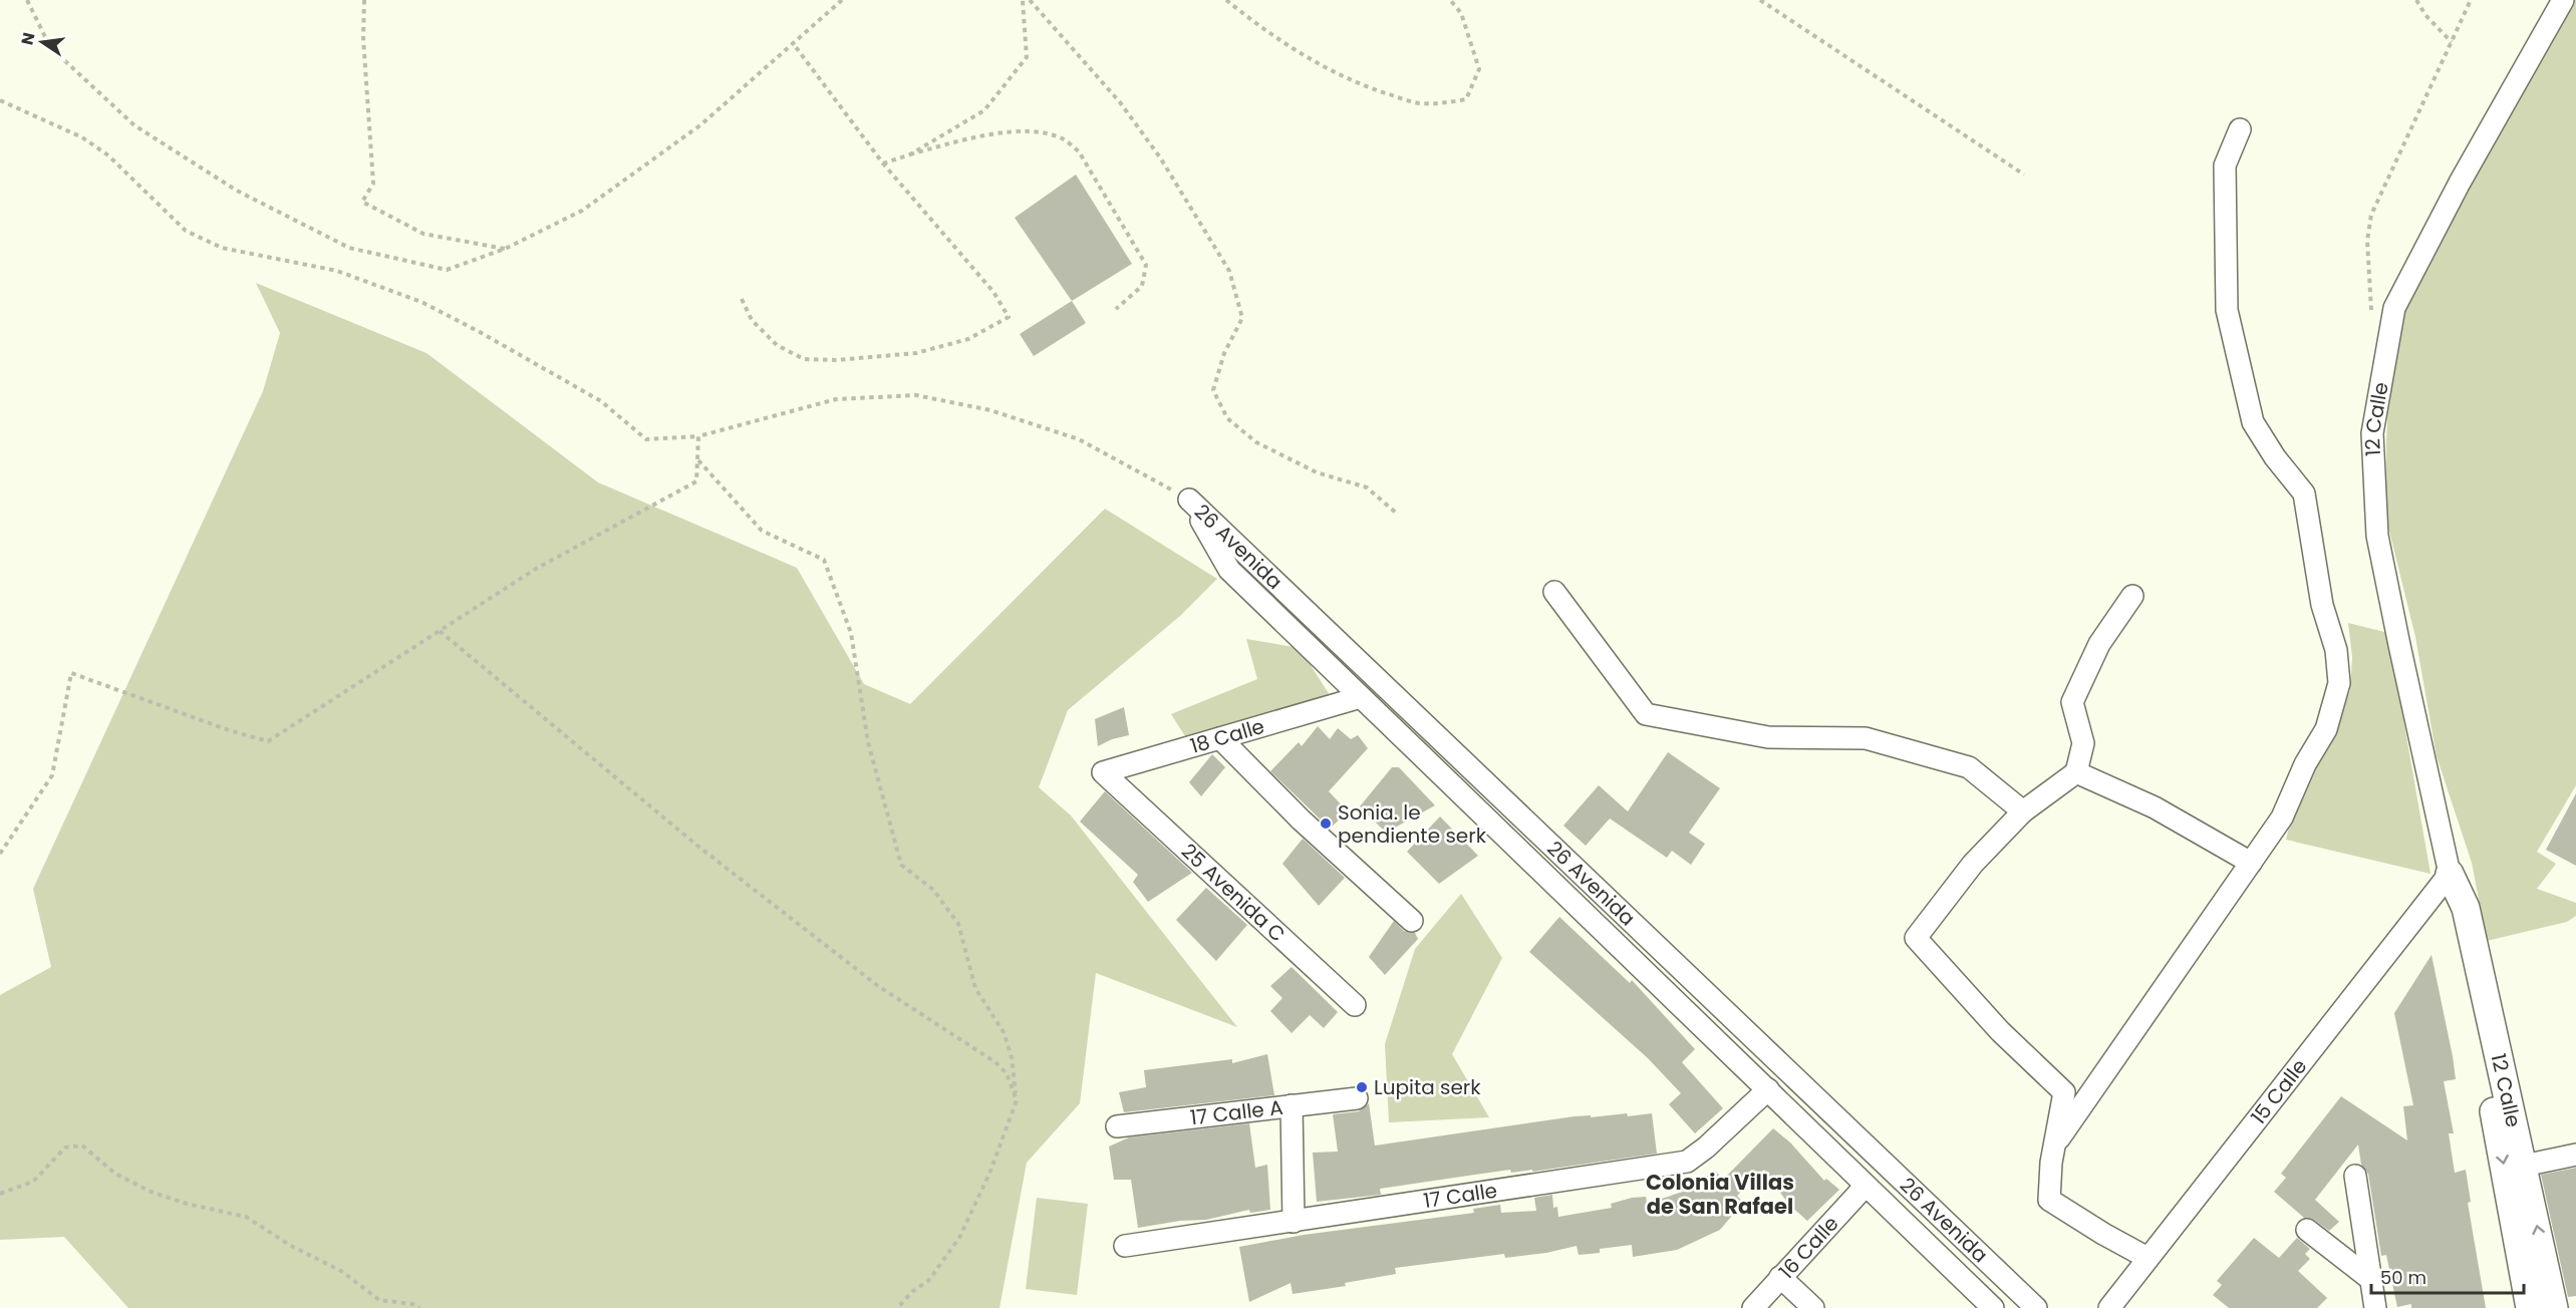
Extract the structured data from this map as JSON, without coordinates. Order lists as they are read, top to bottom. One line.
{"streets":{"main road":["12 Calle"],"street":["26 Avenida","18 Calle","25 Avenida C","15 Calle","17 Calle A","17 Calle","16 Calle"]},"crossings":[["12 Calle","15 Calle"],["26 Avenida","18 Calle"],["26 Avenida","17 Calle"],["26 Avenida","16 Calle"],["18 Calle","25 Avenida C"]],"districts":["Colonia Villas de San Rafael"],"places":["Sonia. le pendiente serk","Lupita serk"],"scale_bar":"50 m","north":"left"}
